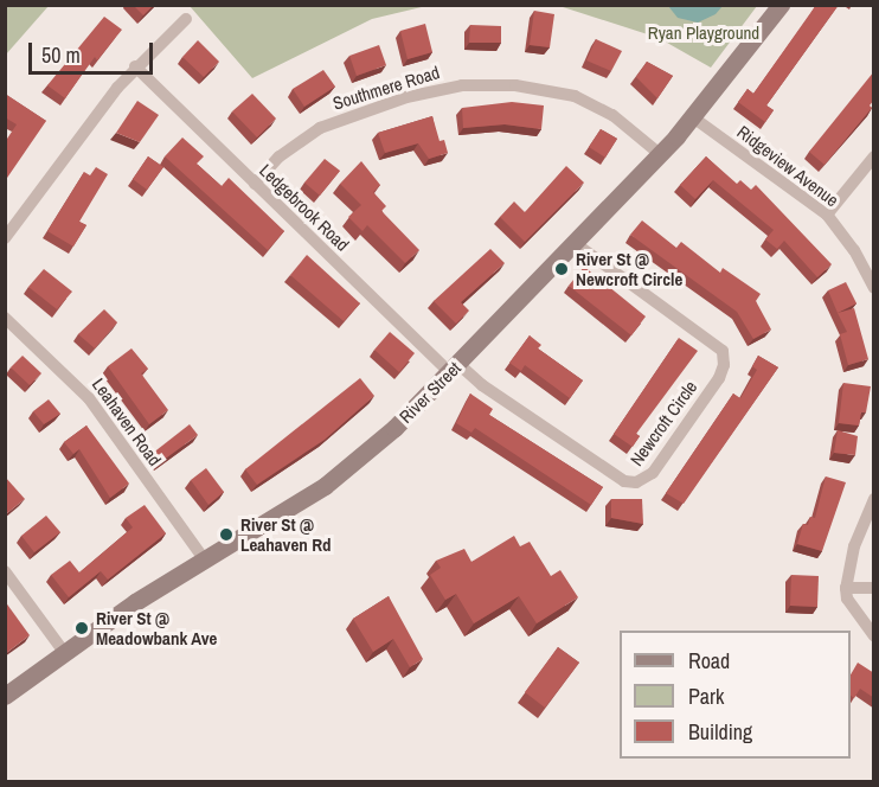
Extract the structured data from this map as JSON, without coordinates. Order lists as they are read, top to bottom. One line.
{"streets":{"main road":["River Street"],"street":["Southmere Road","Ridgeview Avenue","Ledgebrook Road","Leahaven Road","Newcroft Circle"]},"crossings":[["Southmere Road","Ledgebrook Road"],["Southmere Road","River Street"],["Ridgeview Avenue","River Street"],["Ledgebrook Road","River Street"],["Ledgebrook Road","Newcroft Circle"],["River Street","Leahaven Road"],["River Street","Newcroft Circle"]],"parks":["Ryan Playground"],"places":["River St @ Newcroft Circle","River St @ Leahaven Rd","River St @ Meadowbank Ave"],"legend":["Road","Park","Building"],"scale_bar":"50 m"}
